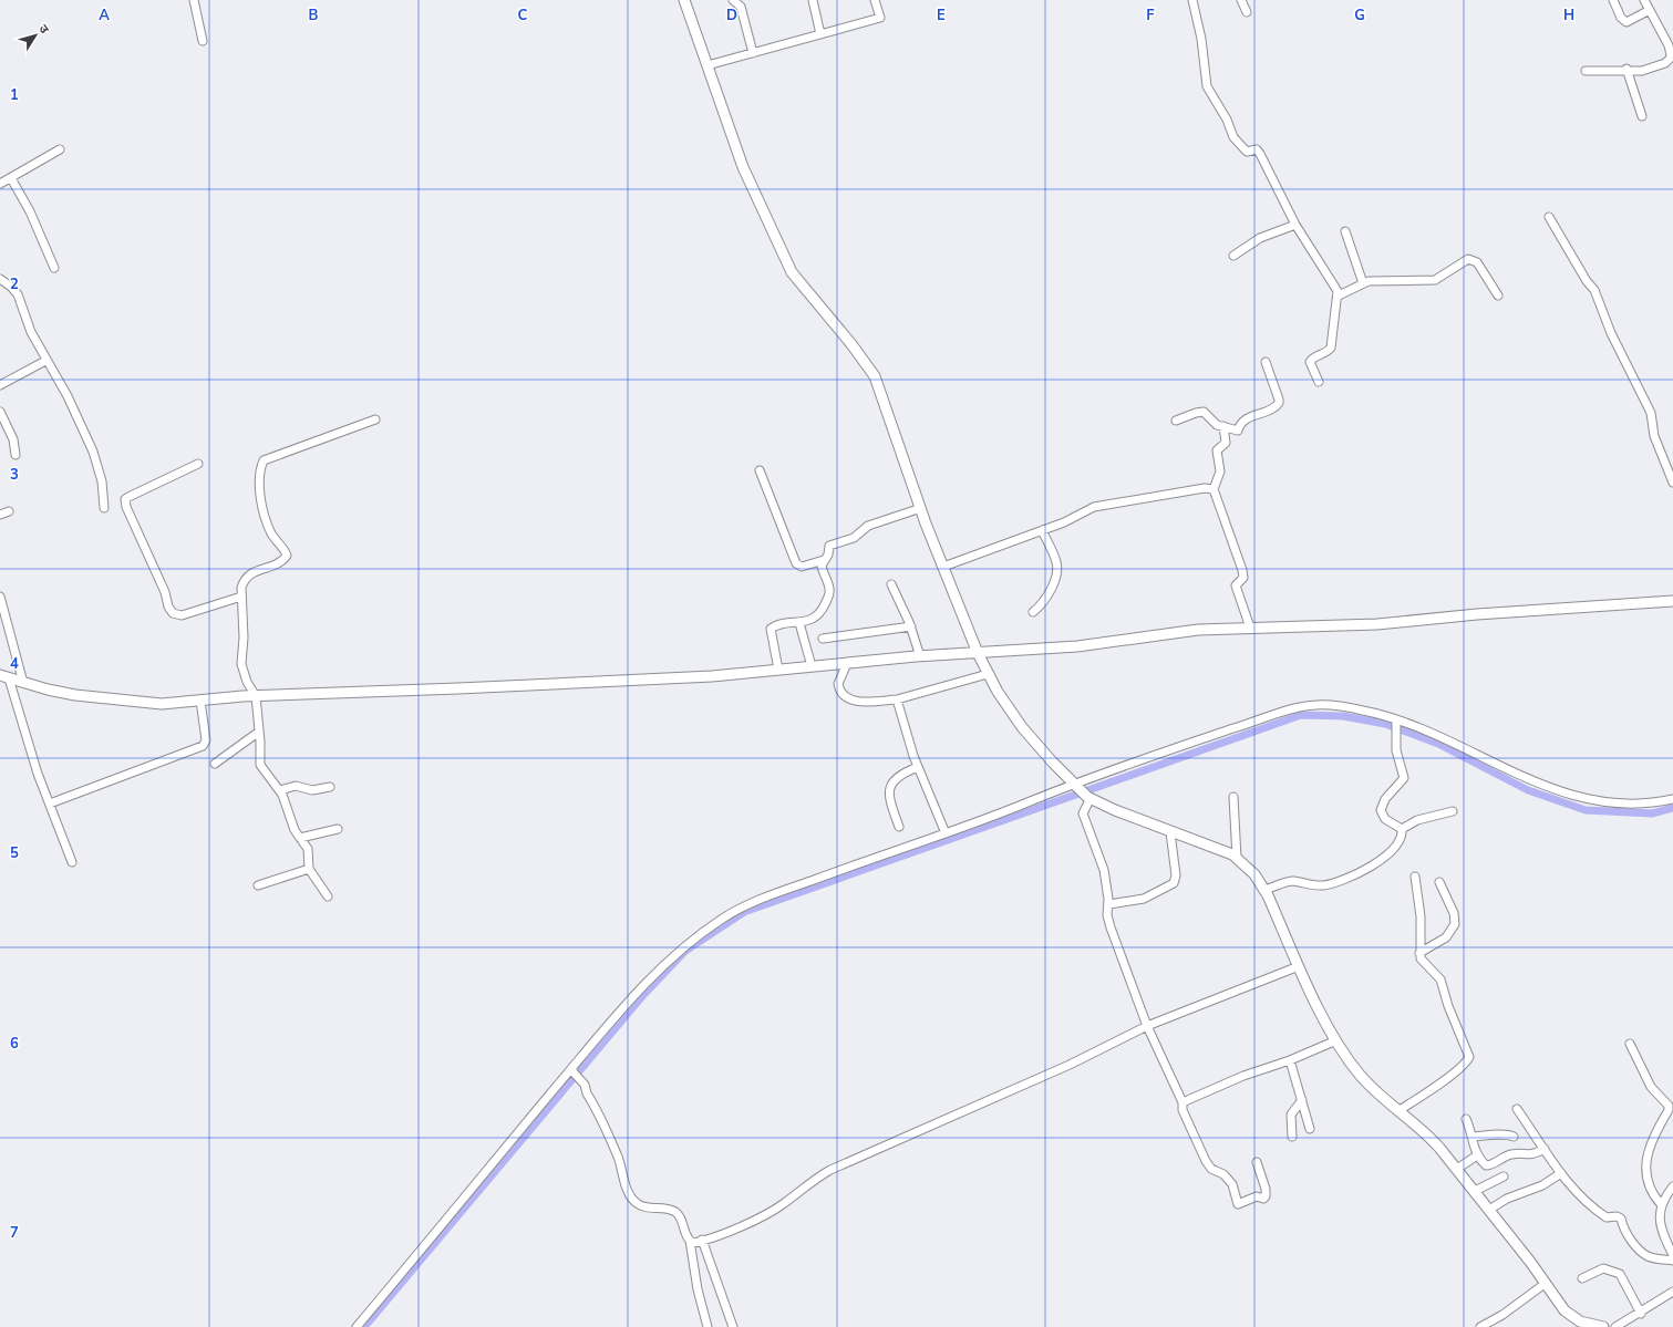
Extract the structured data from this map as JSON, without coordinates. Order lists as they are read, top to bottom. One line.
{"north":"top right","grid":{"columns":["A","B","C","D","E","F","G","H"],"rows":["1","2","3","4","5","6","7"]}}
